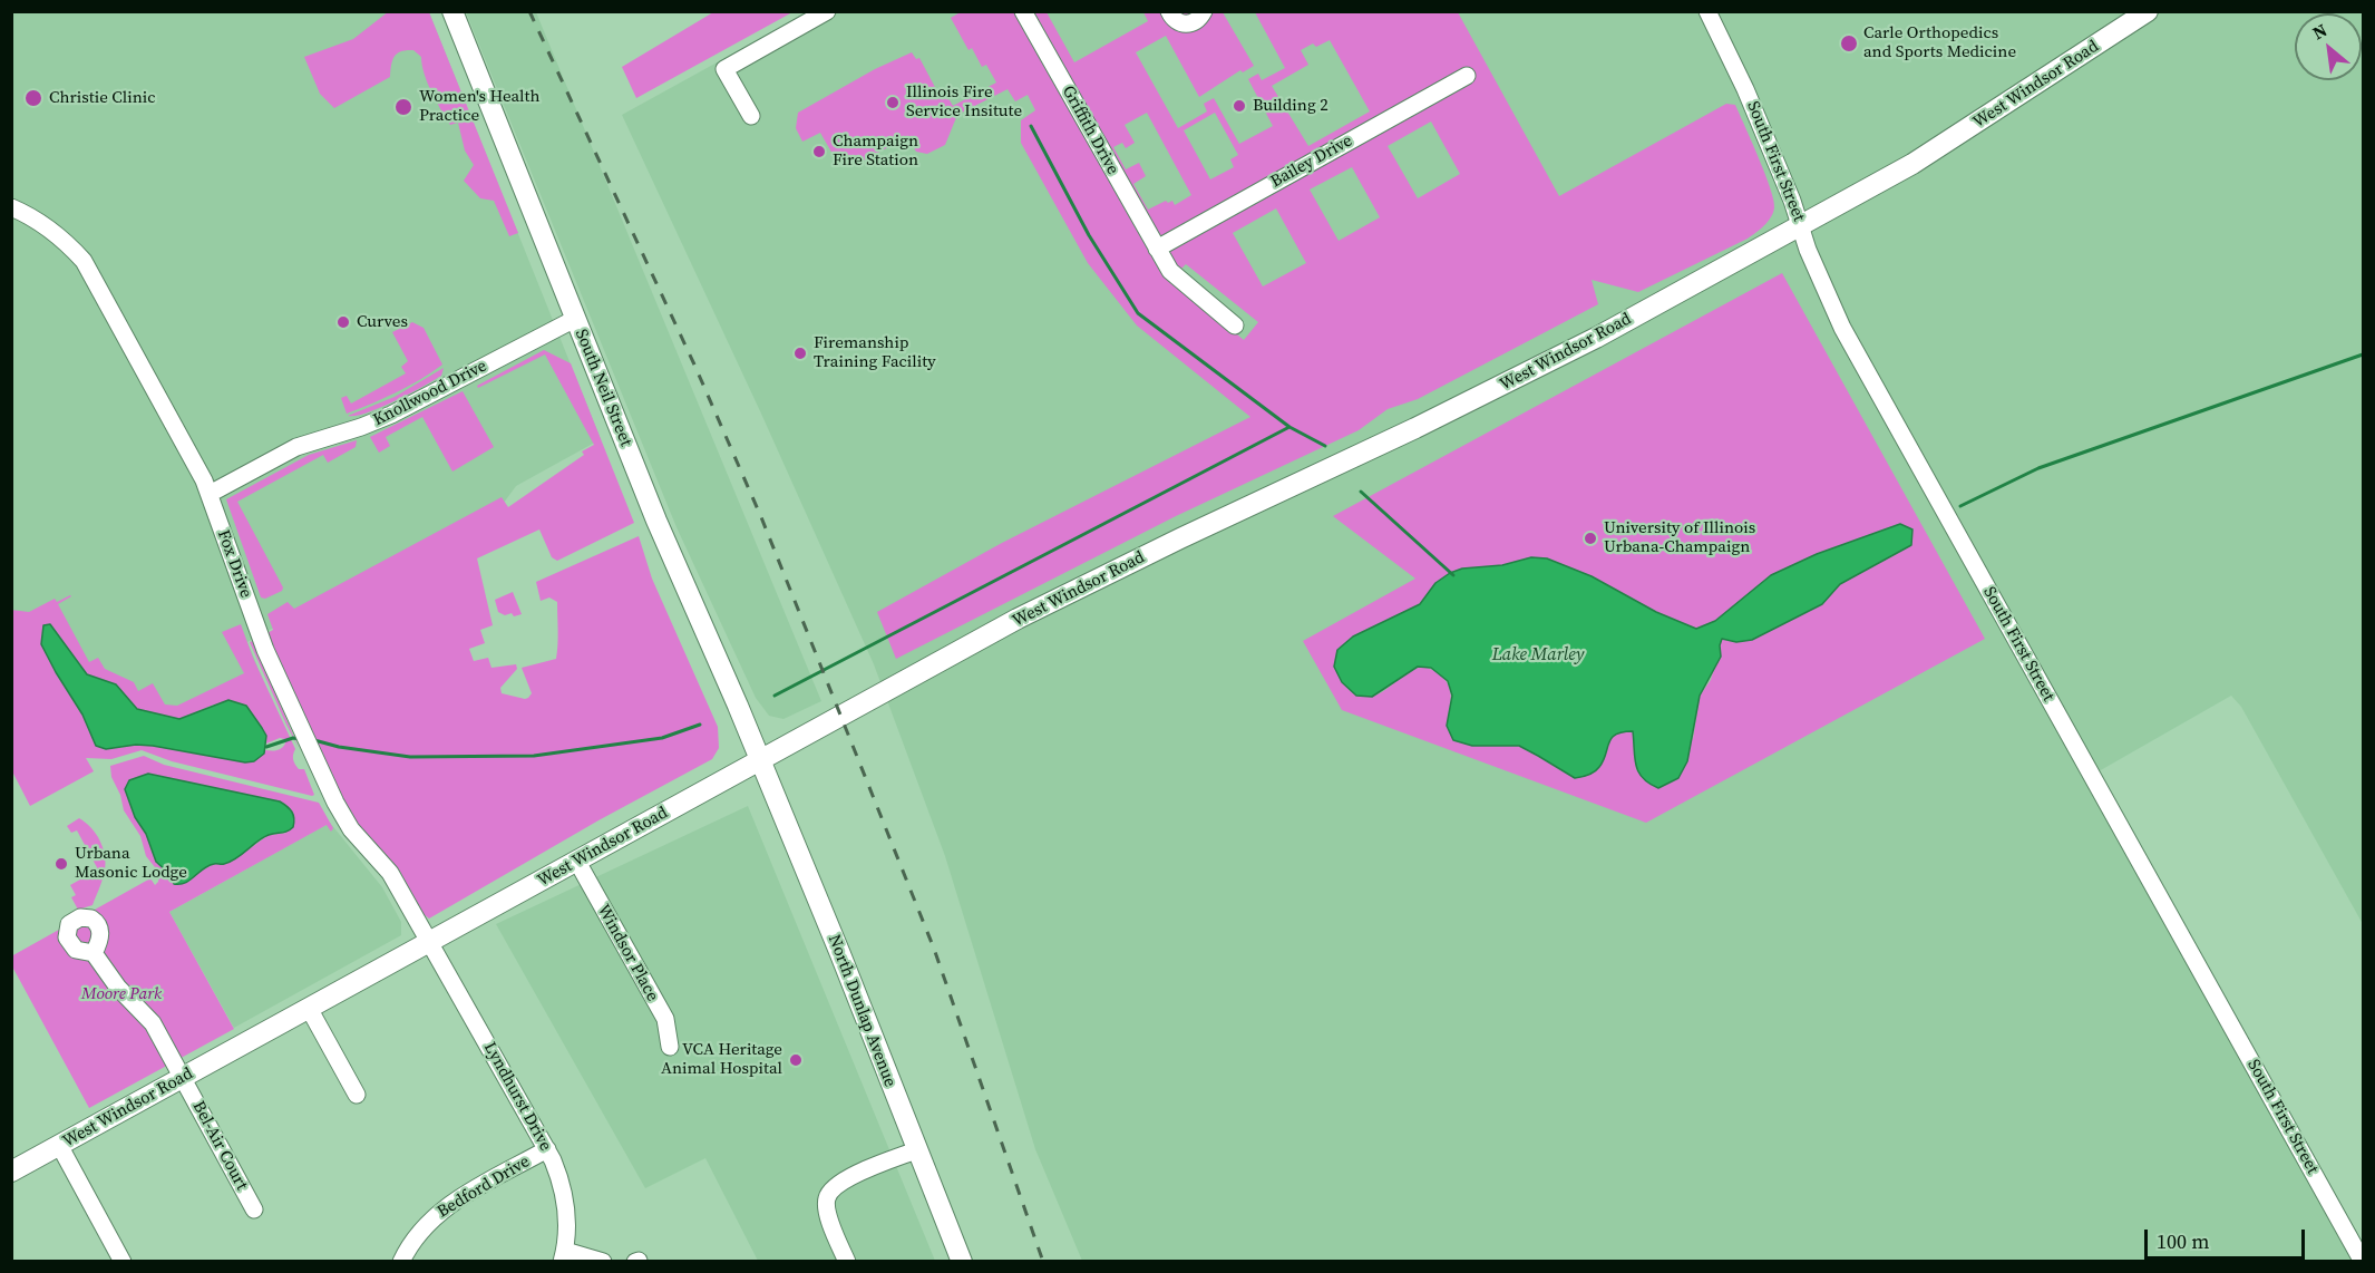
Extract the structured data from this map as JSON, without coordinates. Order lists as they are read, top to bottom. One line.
{"streets":{"main road":["West Windsor Road","South Neil Street","North Dunlap Avenue"],"street":["Griffith Drive","Bailey Drive","South First Street","Knollwood Drive","Fox Drive","Windsor Place","Lyndhurst Drive","Bel-Air Court","Bedford Drive"]},"crossings":[["West Windsor Road","South First Street"],["West Windsor Road","South Neil Street"],["West Windsor Road","Fox Drive"],["West Windsor Road","Windsor Place"],["West Windsor Road","North Dunlap Avenue"],["West Windsor Road","Lyndhurst Drive"],["West Windsor Road","Bel-Air Court"],["Griffith Drive","Bailey Drive"],["South Neil Street","Knollwood Drive"],["South Neil Street","North Dunlap Avenue"],["Knollwood Drive","Fox Drive"],["Fox Drive","Lyndhurst Drive"],["Lyndhurst Drive","Bedford Drive"]],"water":["Lake Marley"],"parks":["Moore Park"],"places":["Carle Orthopedics and Sports Medicine","Christie Clinic","Illinois Fire Service Insitute","Building 2","Women's Health Practice","Champaign Fire Station","Curves","Firemanship Training Facility","University of Illinois Urbana-Champaign","Urbana Masonic Lodge","VCA Heritage Animal Hospital"],"scale_bar":"100 m","north":"top left"}
